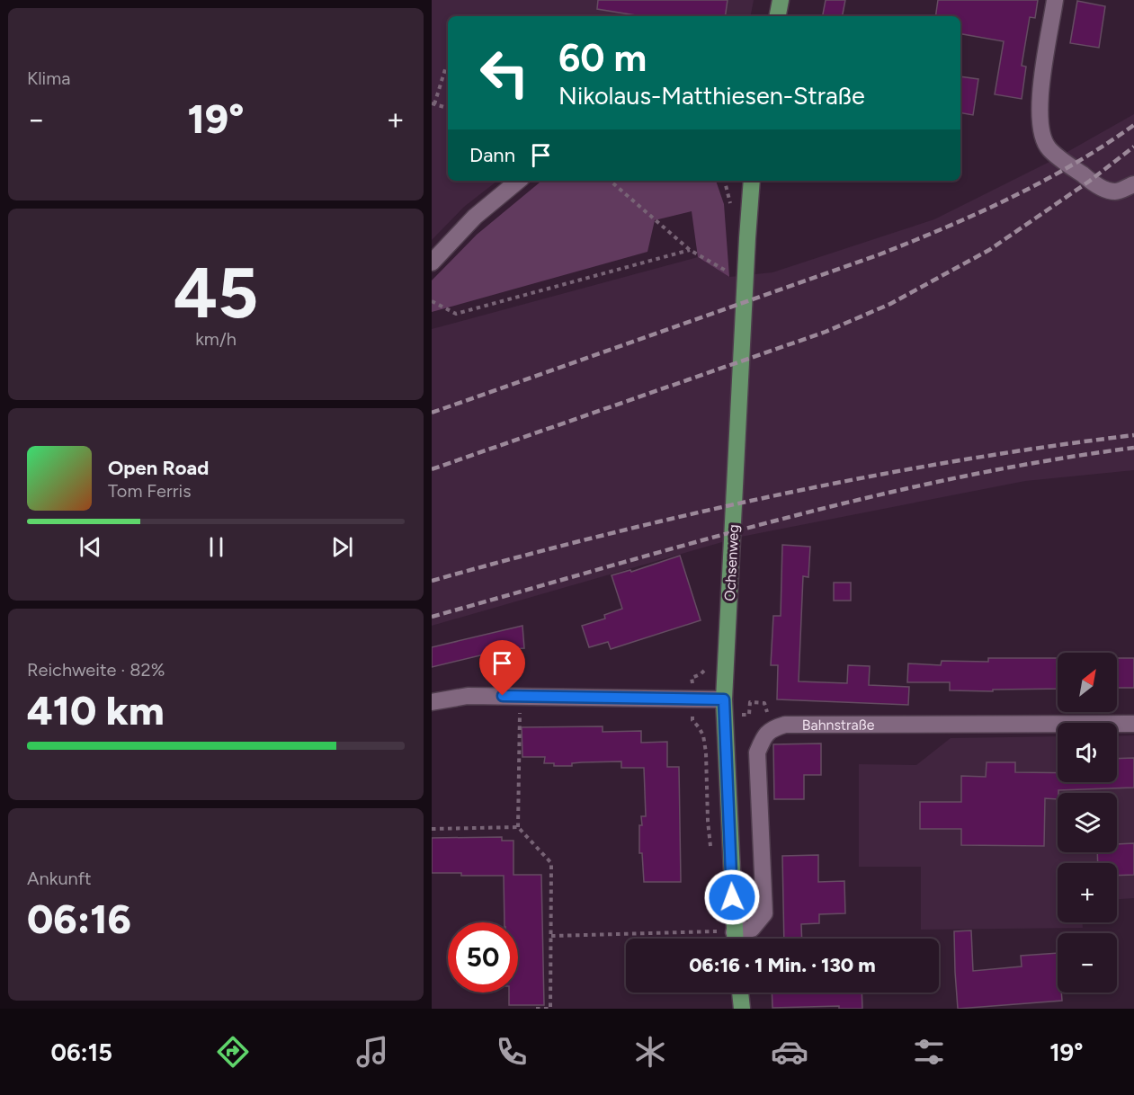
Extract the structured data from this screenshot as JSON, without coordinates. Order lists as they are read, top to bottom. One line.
{"streets":{"main road":["Ochsenweg"],"street":["Bahnstraße"]},"crossings":[["Ochsenweg","Bahnstraße"]],"north":"top right","page":{"tile":["Klima",["45","km/h"],["Reichweite · 82%","410 km"],["Ankunft","06:16"]],"turn":["60 m","Nikolaus-Matthiesen-Straße"],"heat":["−","19°","+"],"then":"Dann","song":["Open Road","Tom Ferris"],"map_buttons":["+","−"],"limit":"50","trip":"06:16 · 1 Min. · 130 m","tabs":["06:15","19°"]}}
